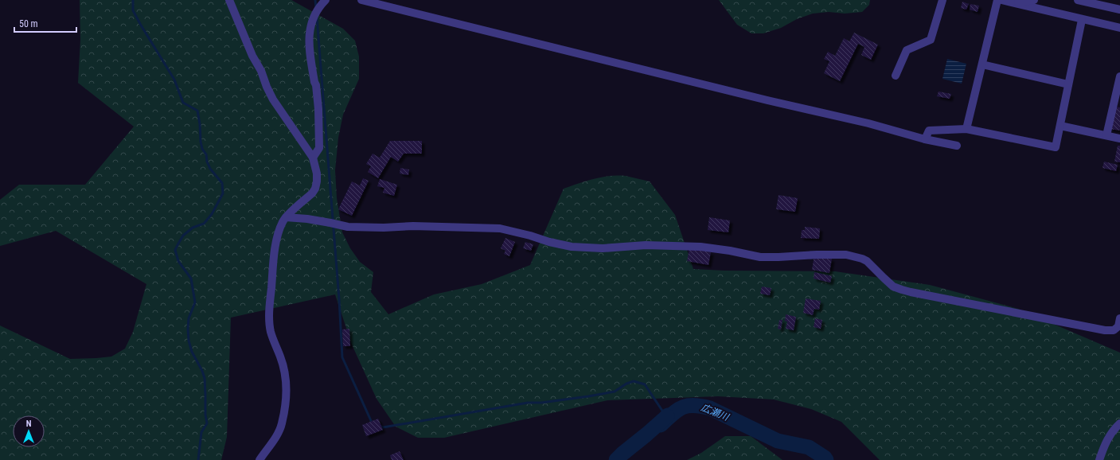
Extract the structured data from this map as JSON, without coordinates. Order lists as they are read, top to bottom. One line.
{"water":["広瀬川"],"scale_bar":"50 m","north":"top"}
